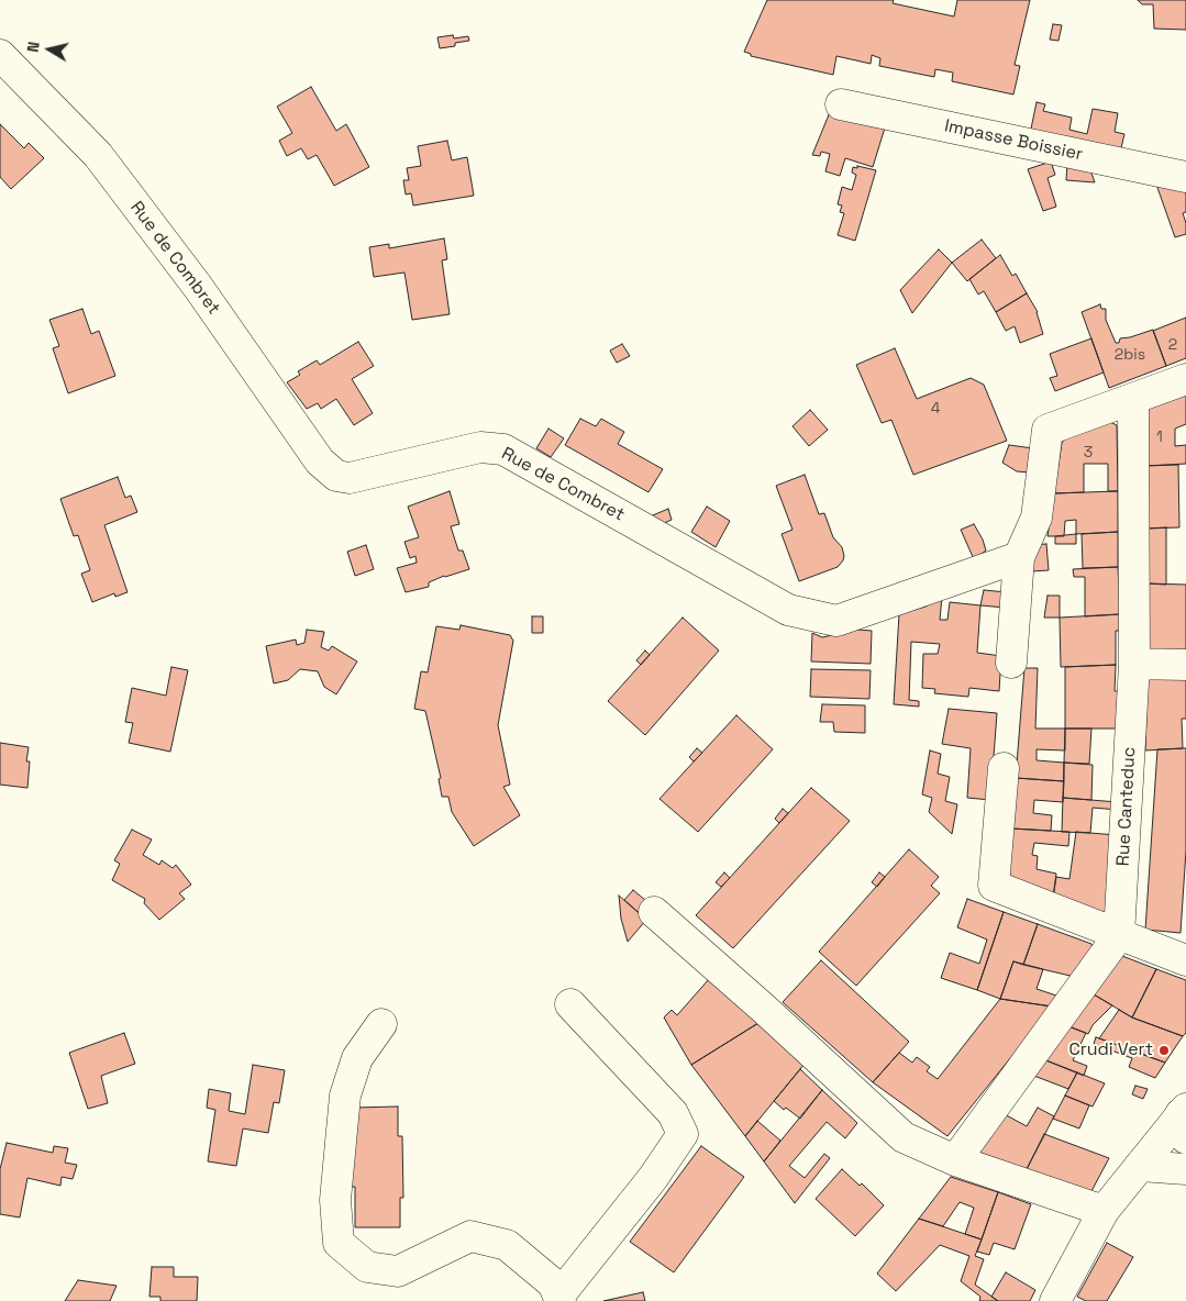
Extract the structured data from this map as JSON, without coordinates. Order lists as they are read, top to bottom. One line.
{"streets":{"street":["Impasse Boissier","Rue de Combret","Rue Canteduc"]},"places":["Crudi Vert"],"house_numbers":["2","2bis","4","1","3"],"north":"left"}
